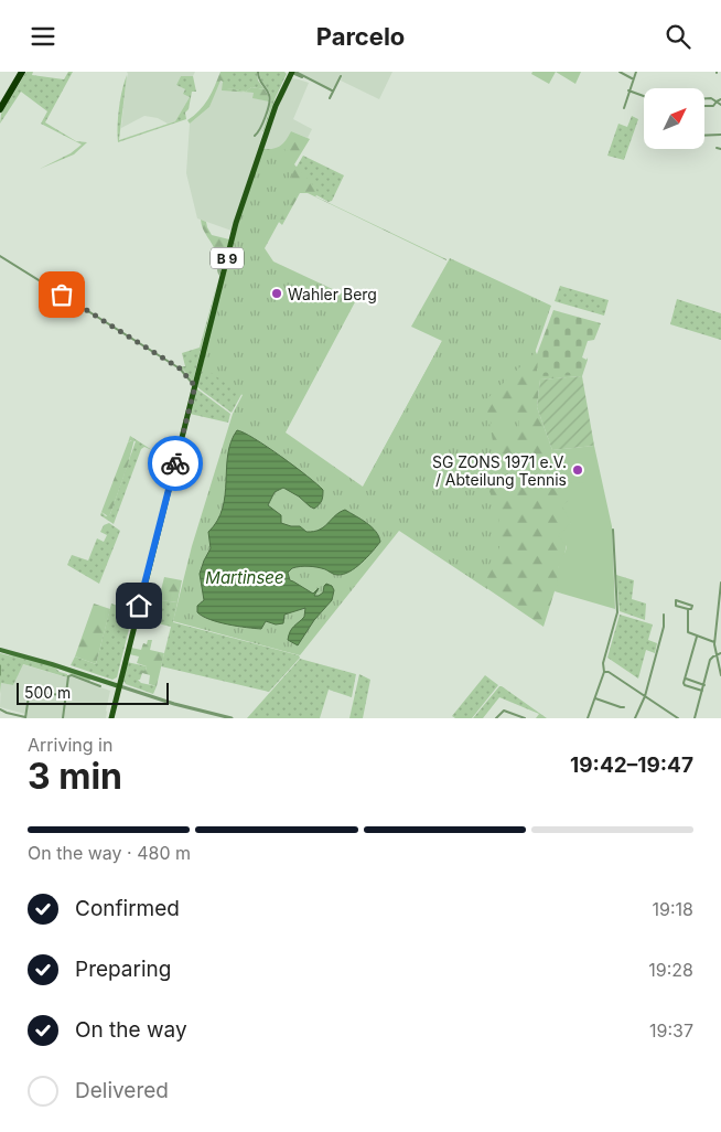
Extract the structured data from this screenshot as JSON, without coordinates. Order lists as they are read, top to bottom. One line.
{"streets":{"main road":["B 9"]},"water":["Martinsee"],"places":["Wahler Berg","SG ZONS 1971 e.V. / Abteilung Tennis"],"scale_bar":"500 m","north":"top right","page":{"header":"Parcelo","scale":"500 m","heading":["3 min","Arriving in","19:42–19:47"],"bar":"On the way · 480 m","list":[["Confirmed","19:18"],["Preparing","19:28"],["On the way","19:37"],"Delivered"]}}
